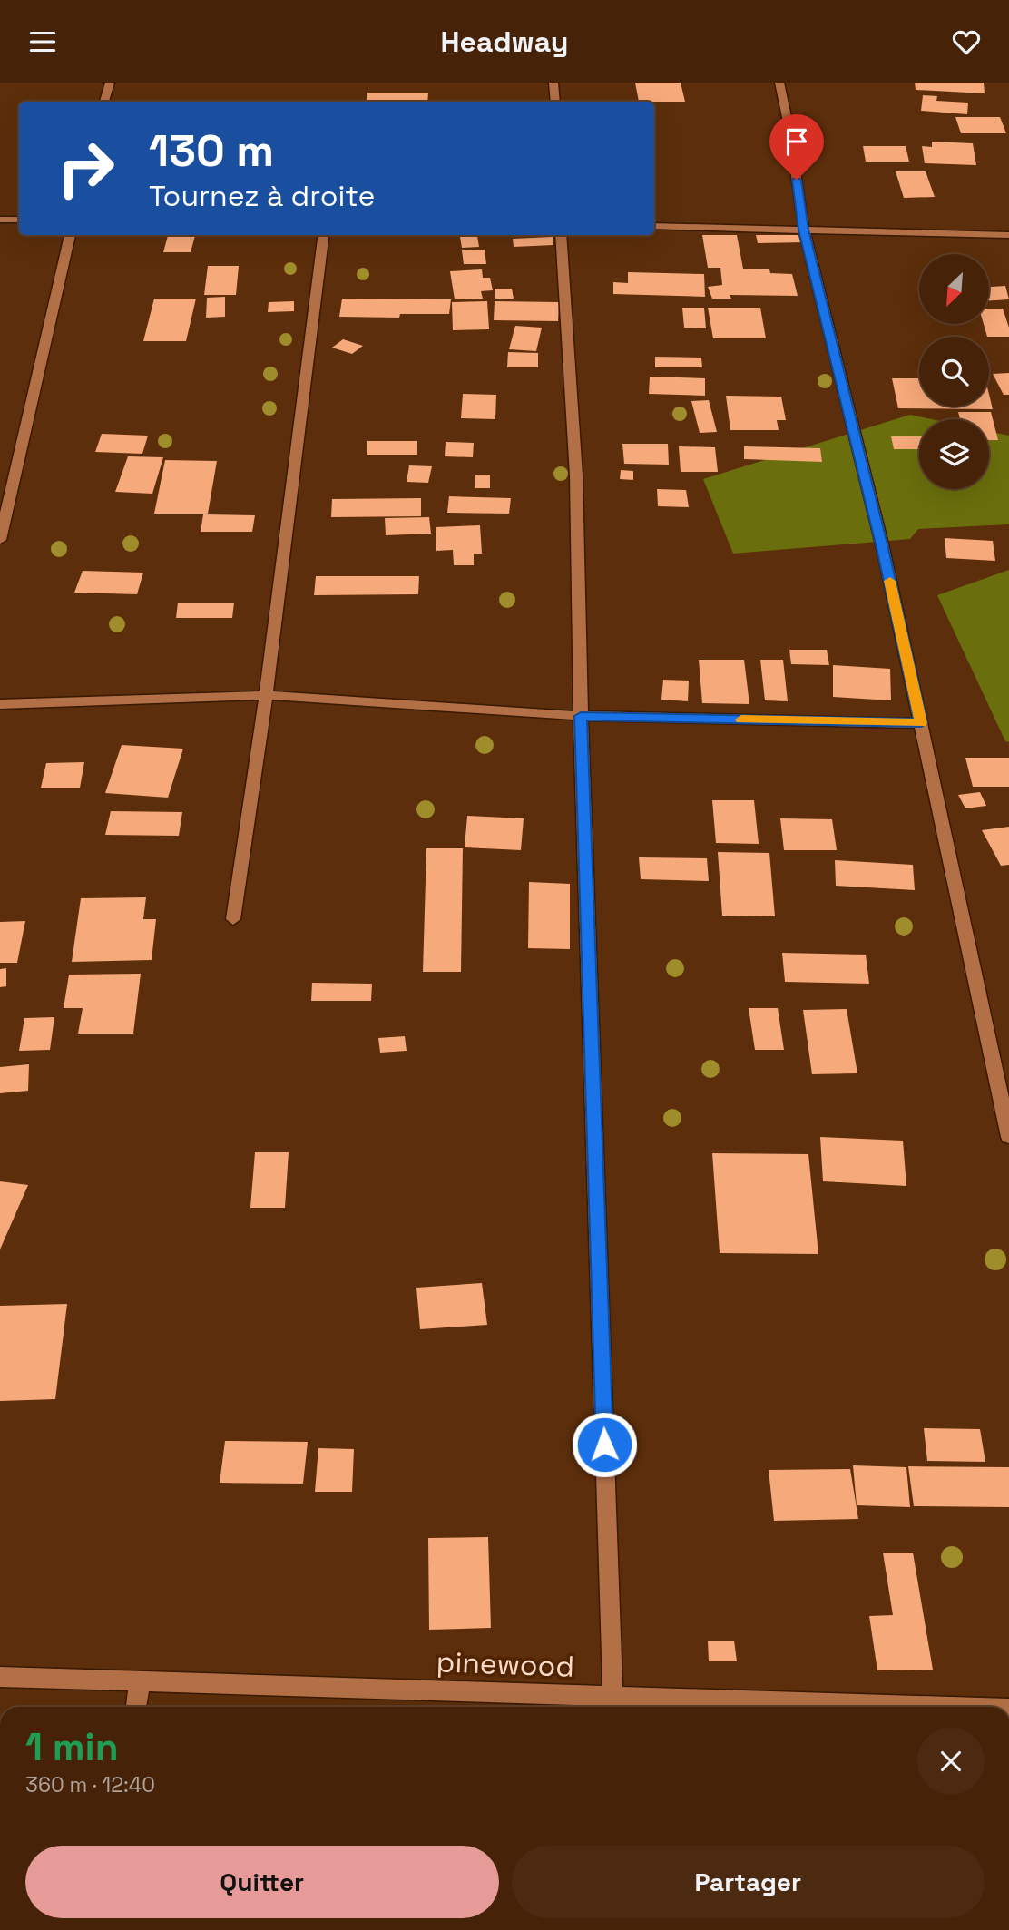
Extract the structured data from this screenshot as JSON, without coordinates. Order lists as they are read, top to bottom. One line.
{"streets":{"street":["pinewood"]},"north":"bottom left","page":{"header":"Headway","turn":["130 m","Tournez à droite"],"heading":["1 min","360 m · 12:40"],"buttons":["Quitter","Partager"]}}
